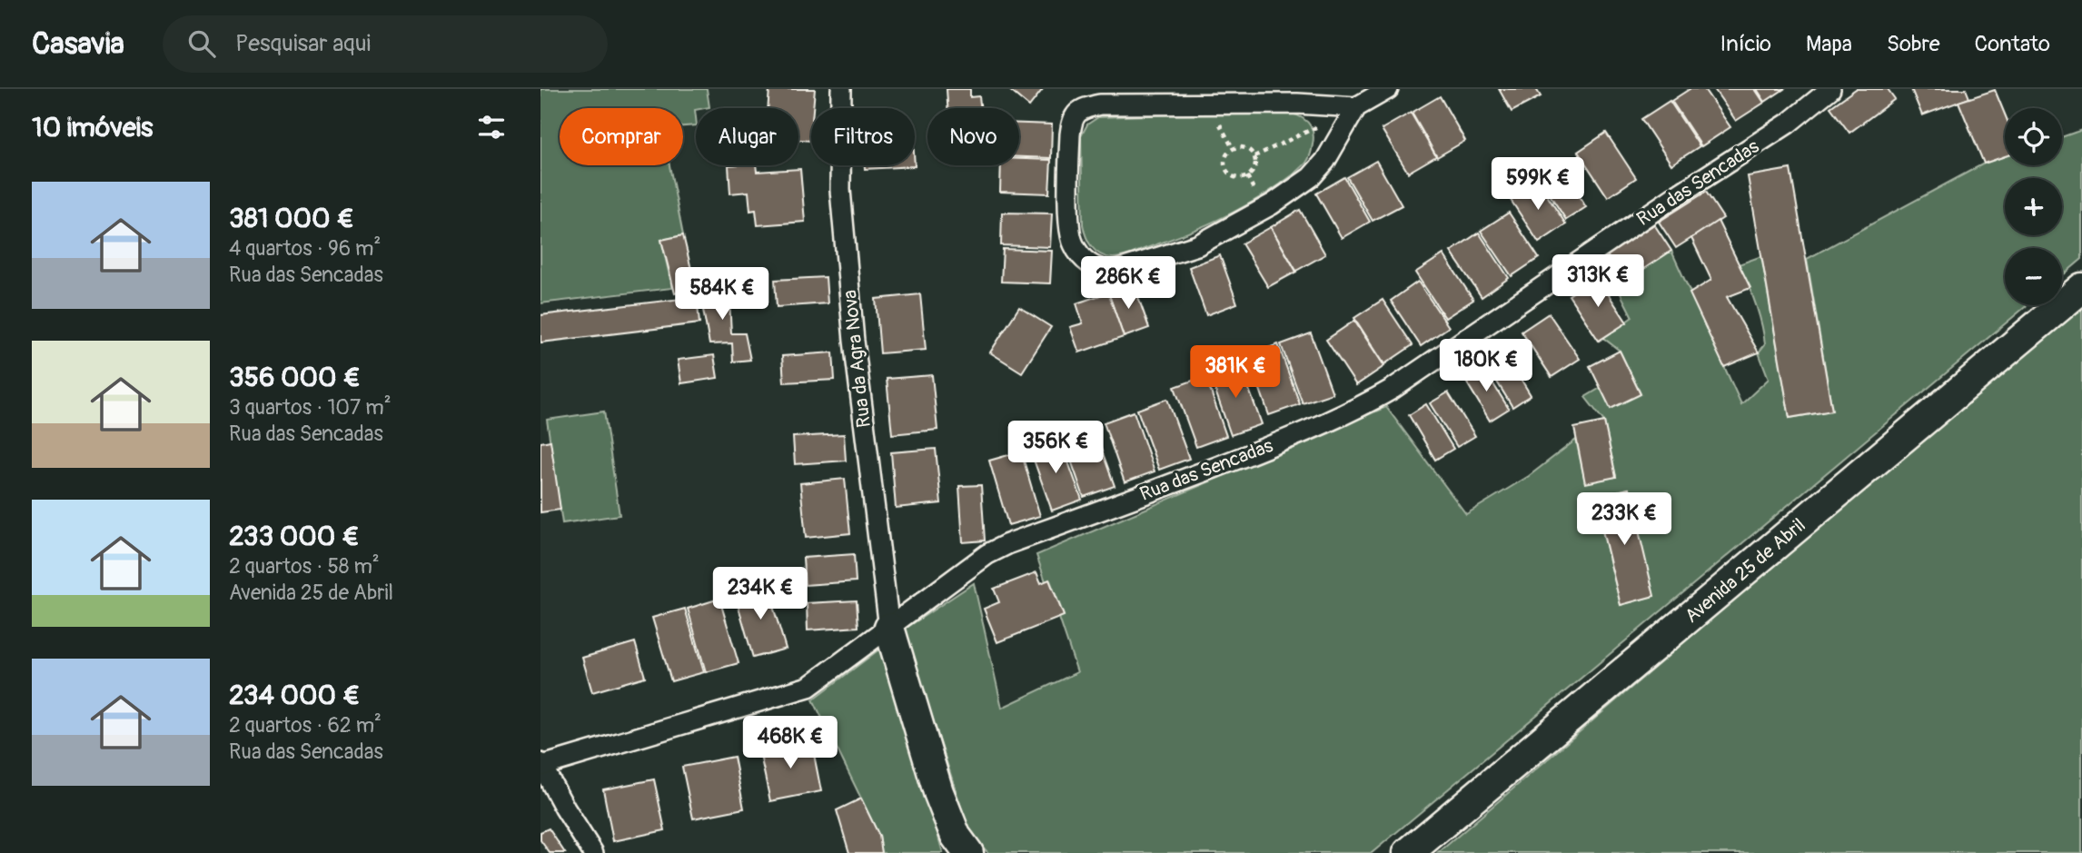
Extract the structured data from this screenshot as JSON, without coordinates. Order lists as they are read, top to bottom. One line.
{"streets":{"main road":["Avenida 25 de Abril"],"street":["Rua das Sencadas","Rua da Agra Nova"]},"crossings":[["Rua das Sencadas","Rua da Agra Nova"]],"page":{"header":"Casavia","search":"Pesquisar aqui","nav":["Início","Mapa","Sobre","Contato"],"heading":"10 imóveis","map_buttons":["+","−"],"chip":["Comprar","Alugar","Filtros","Novo"],"price":["599K €","313K €","286K €","584K €","180K €","381K €","356K €","233K €","234K €","468K €"],"list":[{"name":"381 000 €","note":"4 quartos · 96 m² · Rua das Sencadas"},{"name":"356 000 €","note":"3 quartos · 107 m² · Rua das Sencadas"},{"name":"233 000 €","note":"2 quartos · 58 m² · Avenida 25 de Abril"},{"name":"234 000 €","note":"2 quartos · 62 m² · Rua das Sencadas"}]}}
